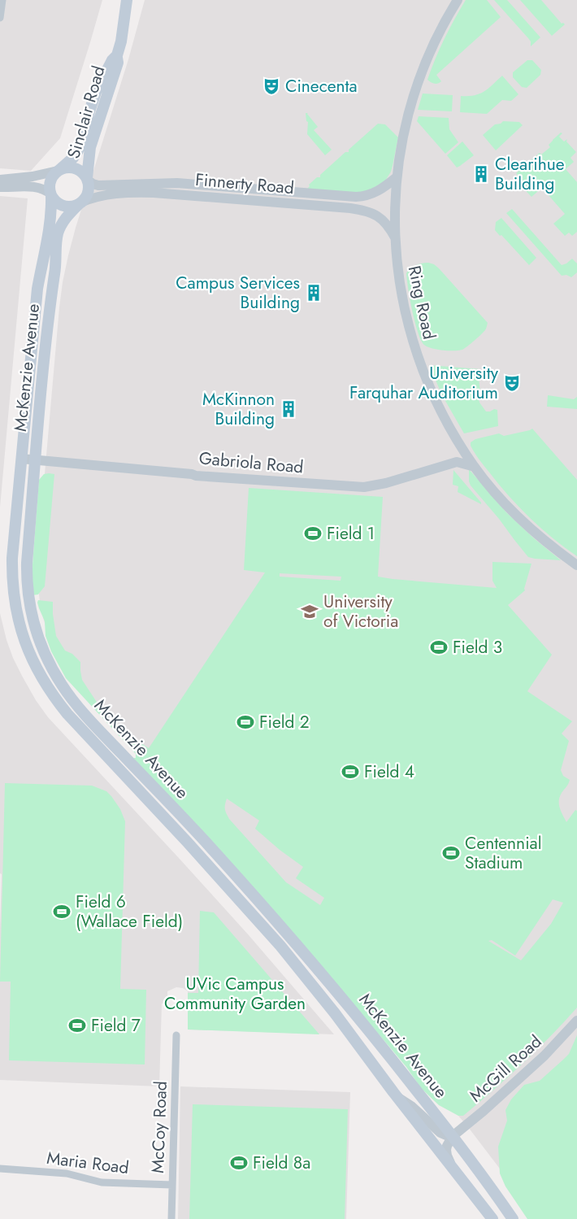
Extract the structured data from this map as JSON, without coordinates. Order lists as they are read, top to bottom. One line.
{"streets":{"main road":["Sinclair Road","McKenzie Avenue"],"street":["Finnerty Road","Ring Road","Gabriola Road","McGill Road","McCoy Road","Maria Road"]},"crossings":[["Sinclair Road","Finnerty Road"],["Sinclair Road","McKenzie Avenue"],["Finnerty Road","Ring Road"],["Finnerty Road","McKenzie Avenue"],["Ring Road","Gabriola Road"],["McKenzie Avenue","Gabriola Road"],["McKenzie Avenue","McGill Road"],["McCoy Road","Maria Road"]],"parks":["UVic Campus Community Garden"],"places":{"theatre":["Cinecenta","University Farquhar Auditorium"],"building":["Clearihue Building","Campus Services Building","McKinnon Building"],"sports":["Field 1","Field 3","Field 2","Field 4","Centennial Stadium","Field 6 (Wallace Field)","Field 7","Field 8a"],"school or university":["University of Victoria"]}}
